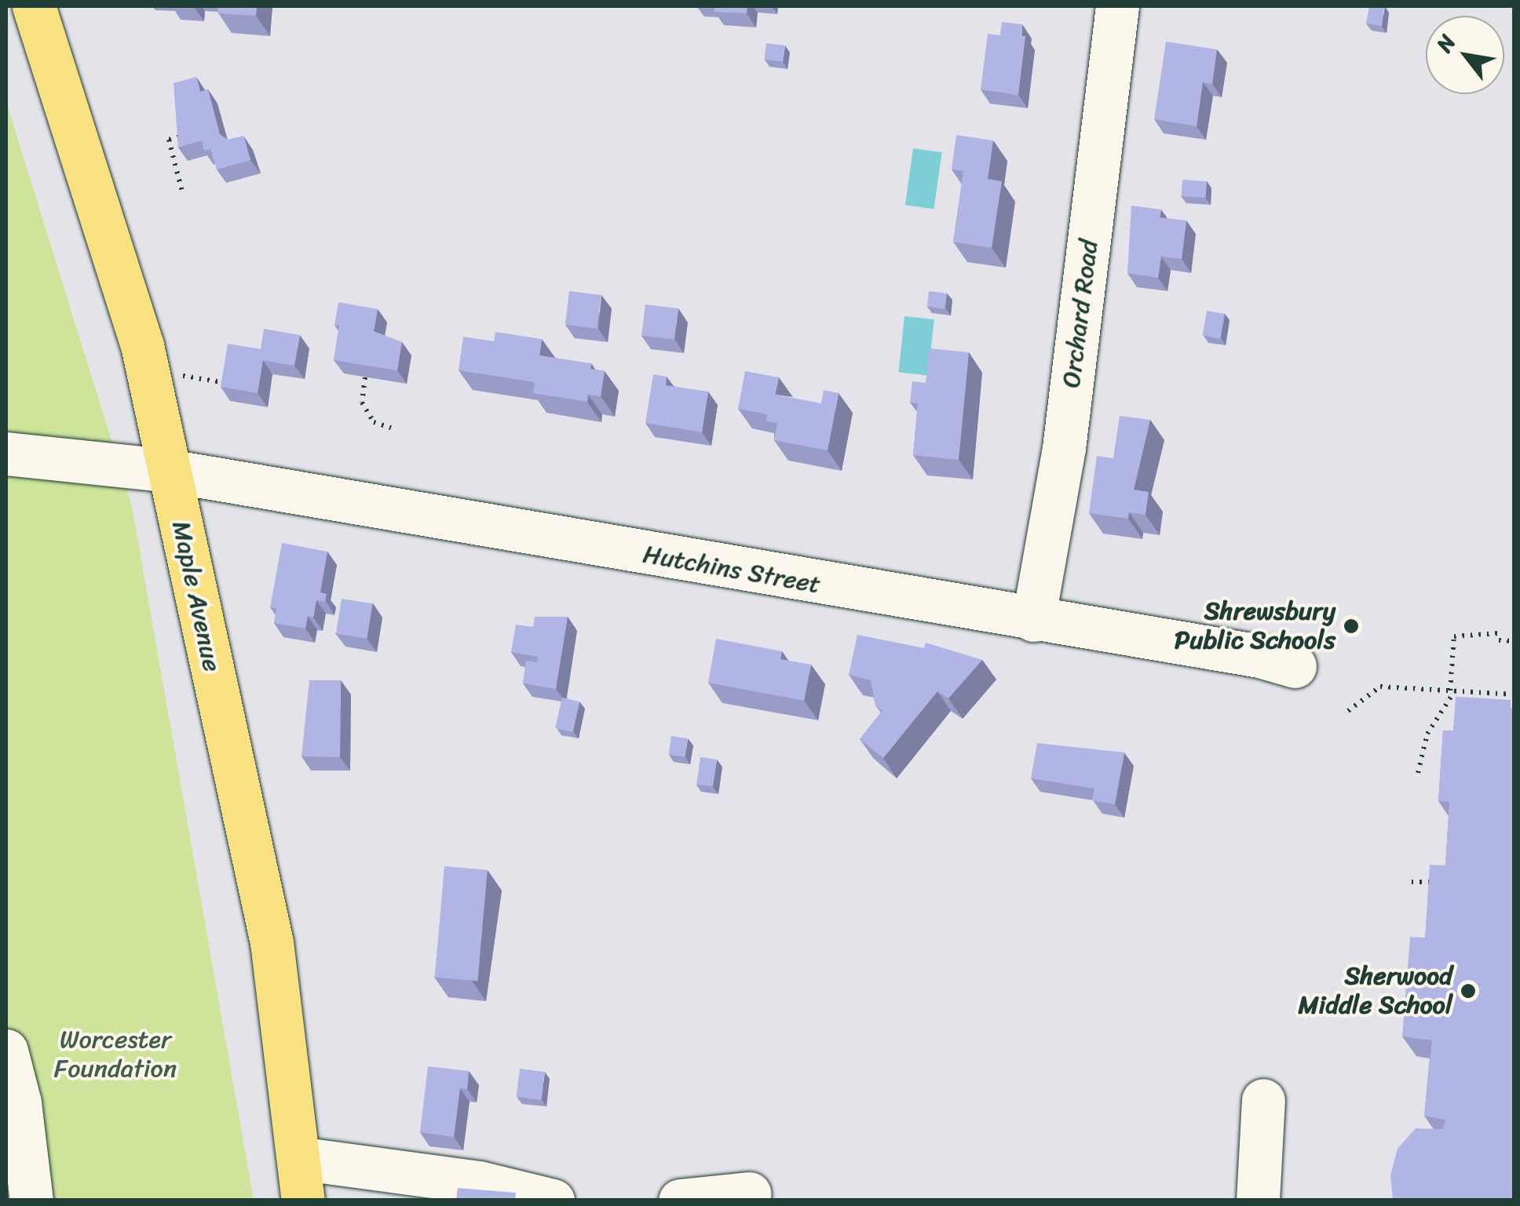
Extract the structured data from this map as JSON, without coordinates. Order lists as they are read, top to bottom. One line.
{"streets":{"main road":["Maple Avenue"],"street":["Orchard Road","Hutchins Street"]},"crossings":[["Orchard Road","Hutchins Street"],["Hutchins Street","Maple Avenue"]],"parks":["Worcester Foundation"],"places":["Shrewsbury Public Schools","Sherwood Middle School"],"north":"top left"}
